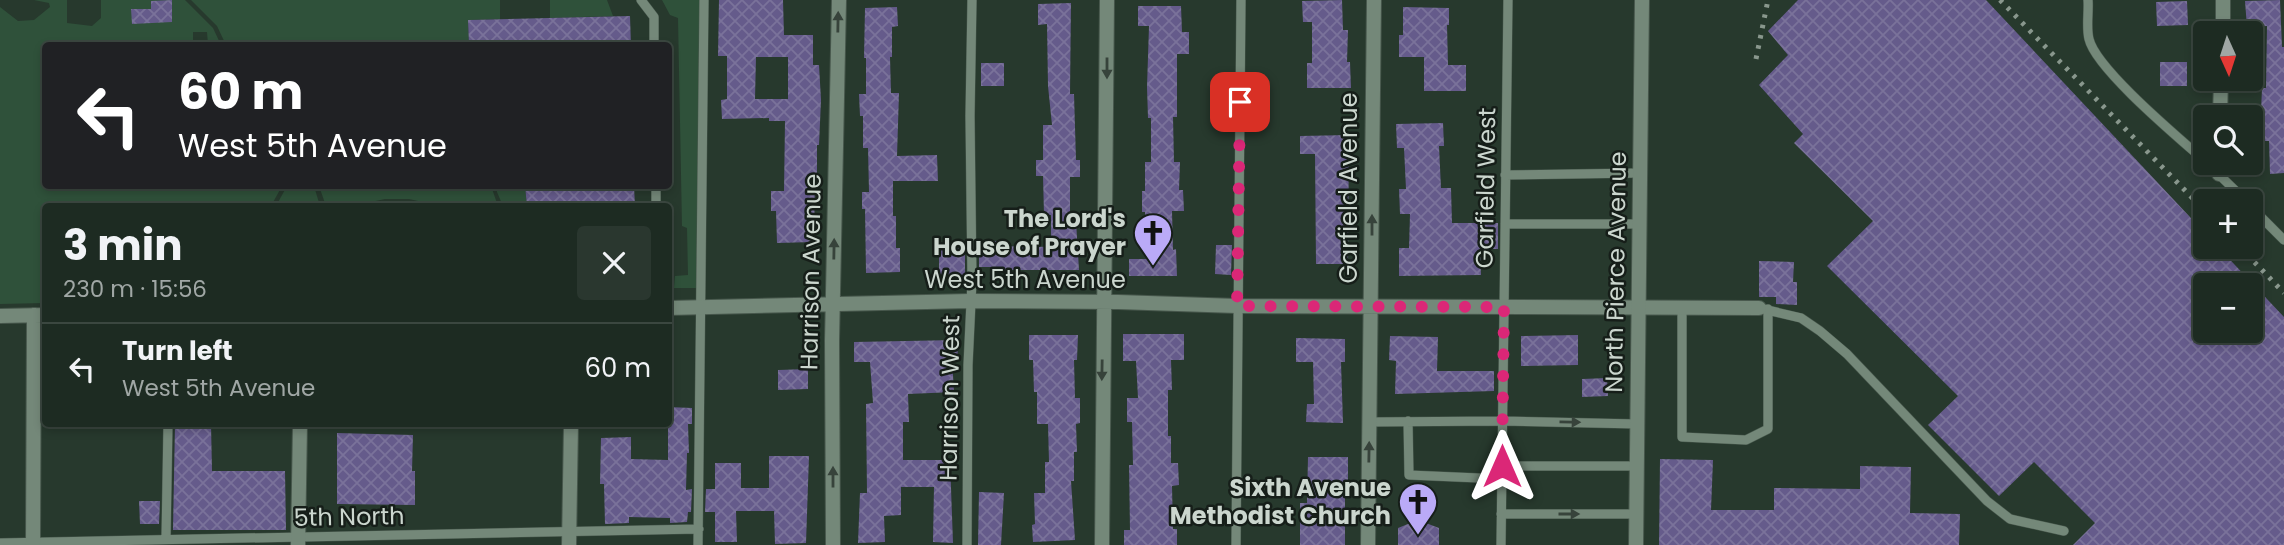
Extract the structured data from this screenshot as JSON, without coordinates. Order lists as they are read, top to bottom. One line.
{"streets":{"street":["Garfield Avenue","Harrison Avenue","North Pierce Avenue","West 5th Avenue"],"lane":["Garfield West","Harrison West","5th North"]},"crossings":[["Garfield Avenue","West 5th Avenue"],["Garfield West","West 5th Avenue"],["Harrison Avenue","West 5th Avenue"],["North Pierce Avenue","West 5th Avenue"],["West 5th Avenue","Harrison West"]],"one_way":["Garfield Avenue","Harrison Avenue"],"places":{"church":["The Lord's House of Prayer","Sixth Avenue Methodist Church"]},"north":"bottom","page":{"map_buttons":["+","−"],"turn":["60 m","West 5th Avenue"],"heading":["3 min","230 m · 15:56"],"list":[{"name":"Turn left","note":"West 5th Avenue","value":"60 m"}]}}
